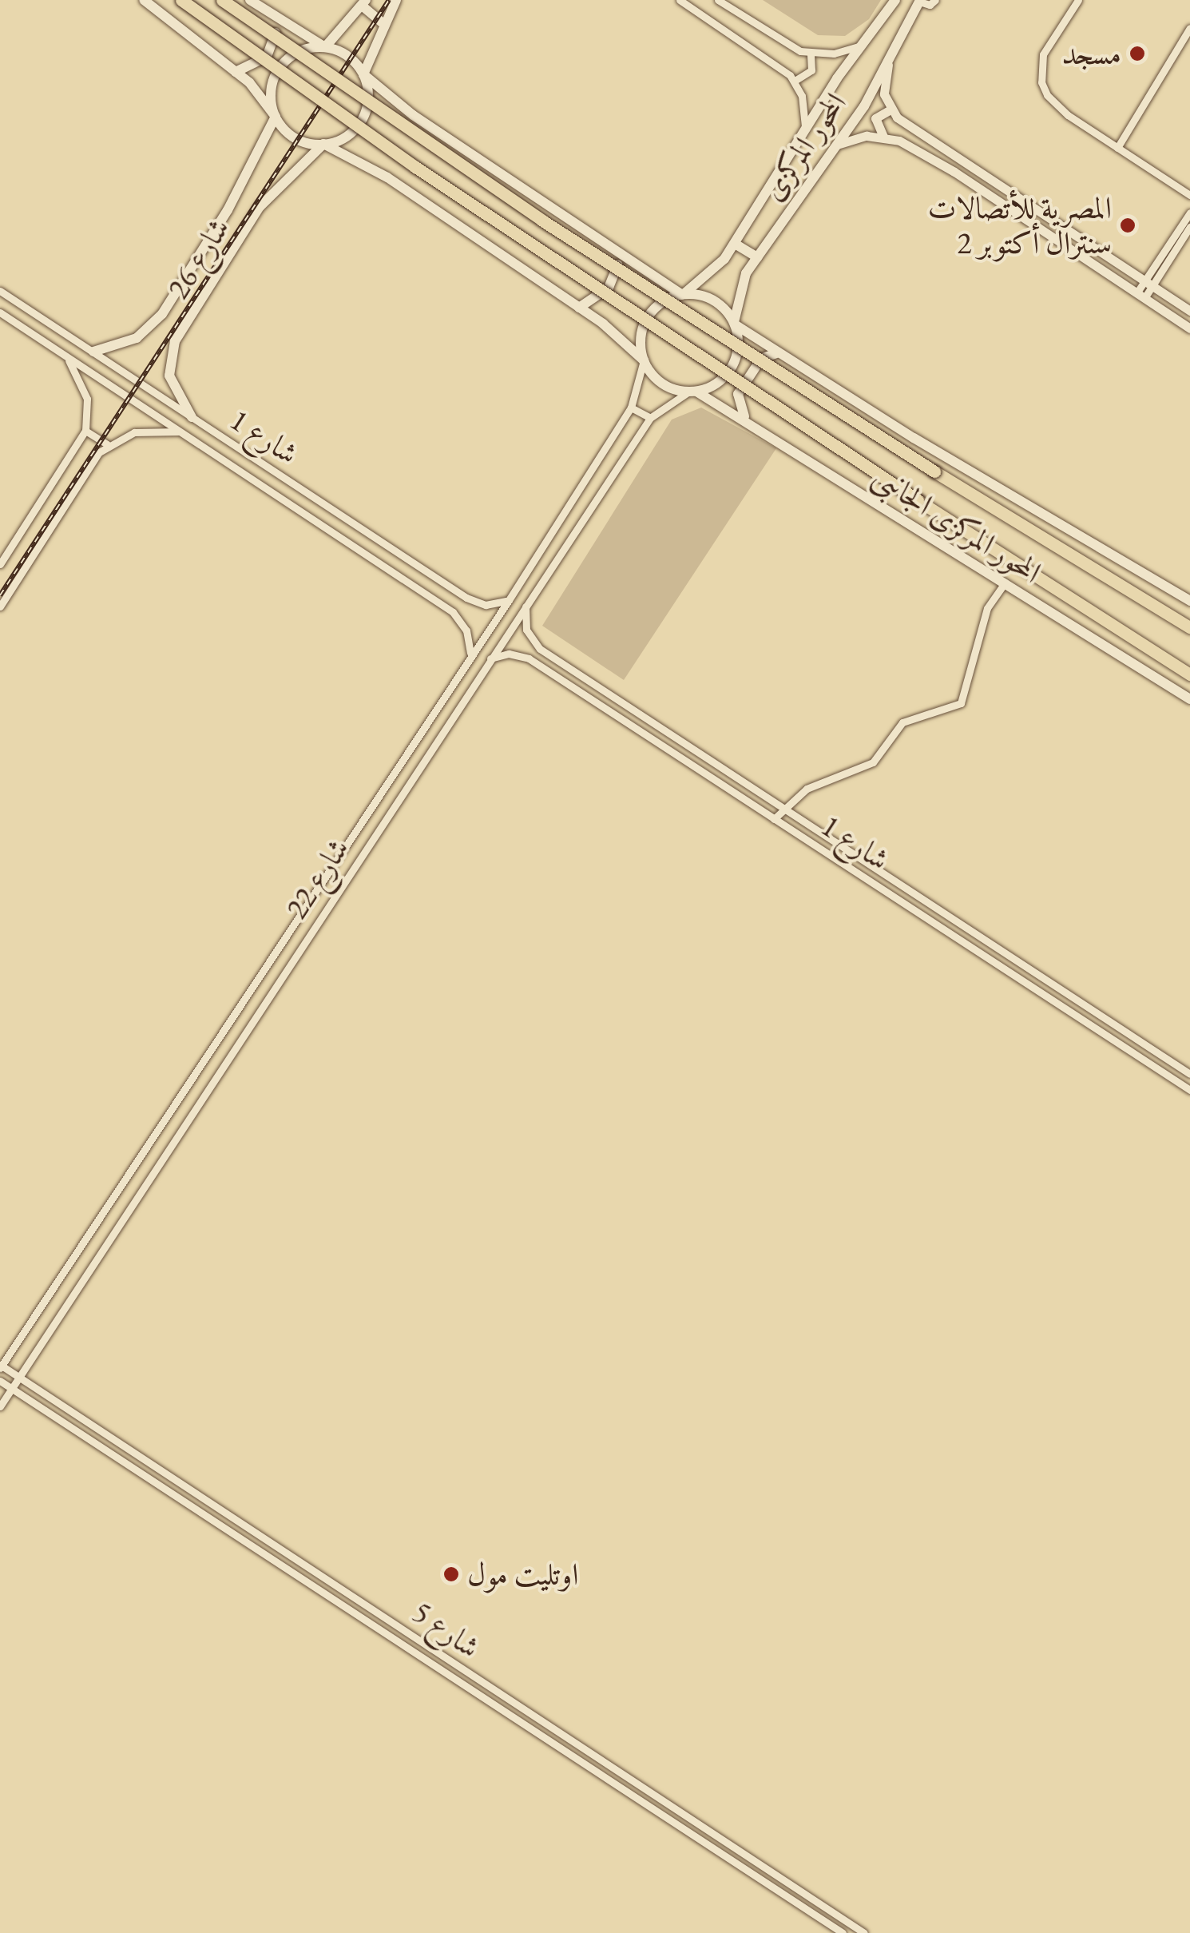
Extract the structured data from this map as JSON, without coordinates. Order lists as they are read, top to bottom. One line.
{"streets":{"main road":["المحور المركزى","شارع 26","المحور المركزى الجانبى"],"street":["شارع 1","شارع 22","شارع 5"]},"crossings":[["المحور المركزى","المحور المركزى الجانبى"],["المحور المركزى","شارع 22"],["شارع 26","شارع 1"],["شارع 1","شارع 22"],["المحور المركزى الجانبى","شارع 22"],["شارع 22","شارع 5"]],"places":["مسجد","المصرية للأتصالات سنترال أكتوبر 2","اوتليت مول"]}
